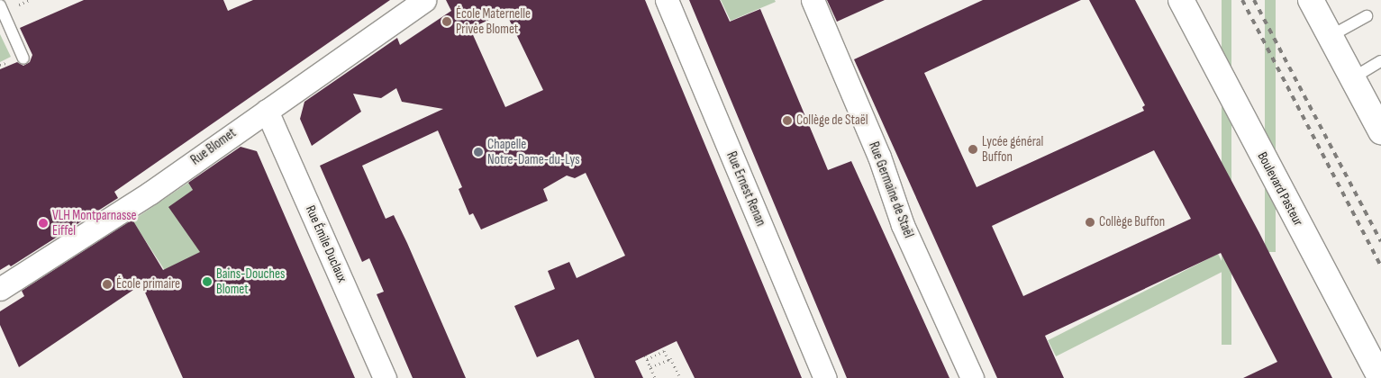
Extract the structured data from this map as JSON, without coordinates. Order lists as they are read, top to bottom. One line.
{"streets":{"main road":["Boulevard Pasteur"],"street":["Rue Blomet","Rue Ernest Renan","Rue Germaine de Staël","Rue Émile Duclaux"]},"crossings":[["Rue Blomet","Rue Émile Duclaux"]],"places":["École Maternelle Privée Blomet","Collège de Staël","Lycée général Buffon","Chapelle Notre-Dame-du-Lys","Collège Buffon","VLH Montparnasse Eiffel","Bains-Douches Blomet","École primaire"]}
